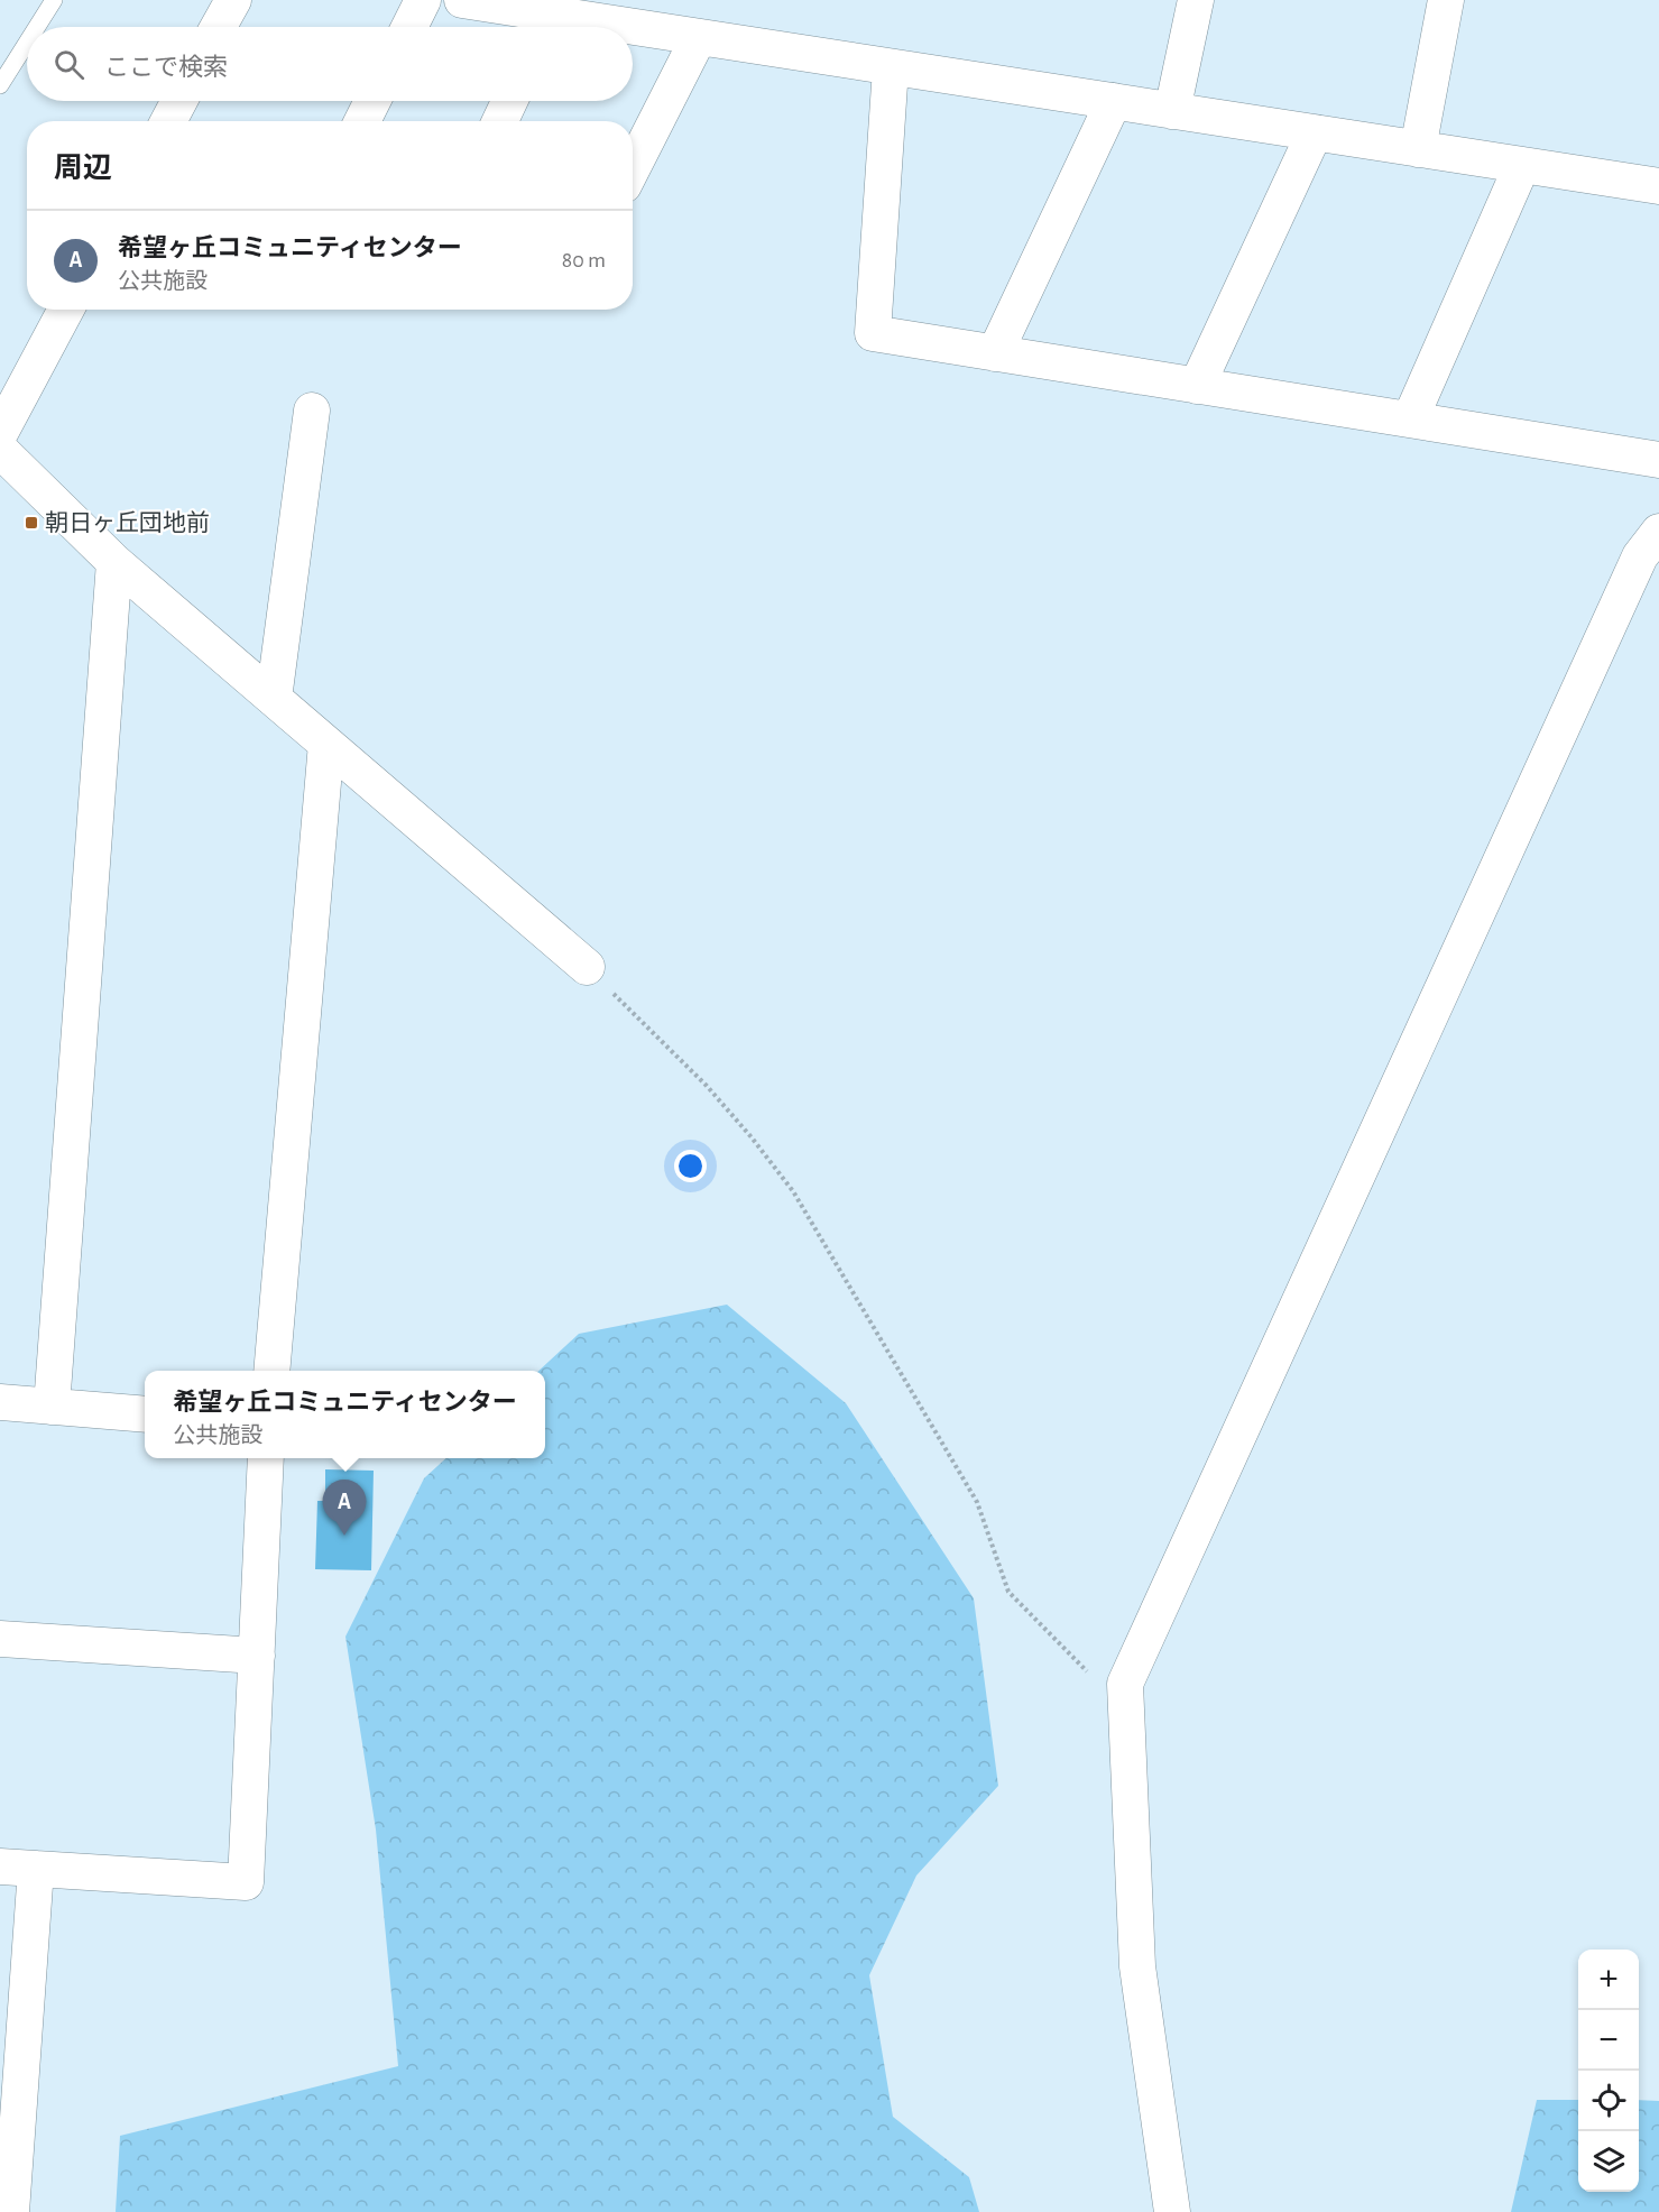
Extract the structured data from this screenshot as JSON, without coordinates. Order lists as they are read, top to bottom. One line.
{"places":{"transit":["朝日ヶ丘団地前"]},"page":{"search":"ここで検索","heading":"周辺","list":[{"mark":"A","name":"希望ヶ丘コミュニティセンター","note":"公共施設","value":"80 m"}],"popup":["希望ヶ丘コミュニティセンター","公共施設"],"pins":"A","map_buttons":["+","−"]}}
